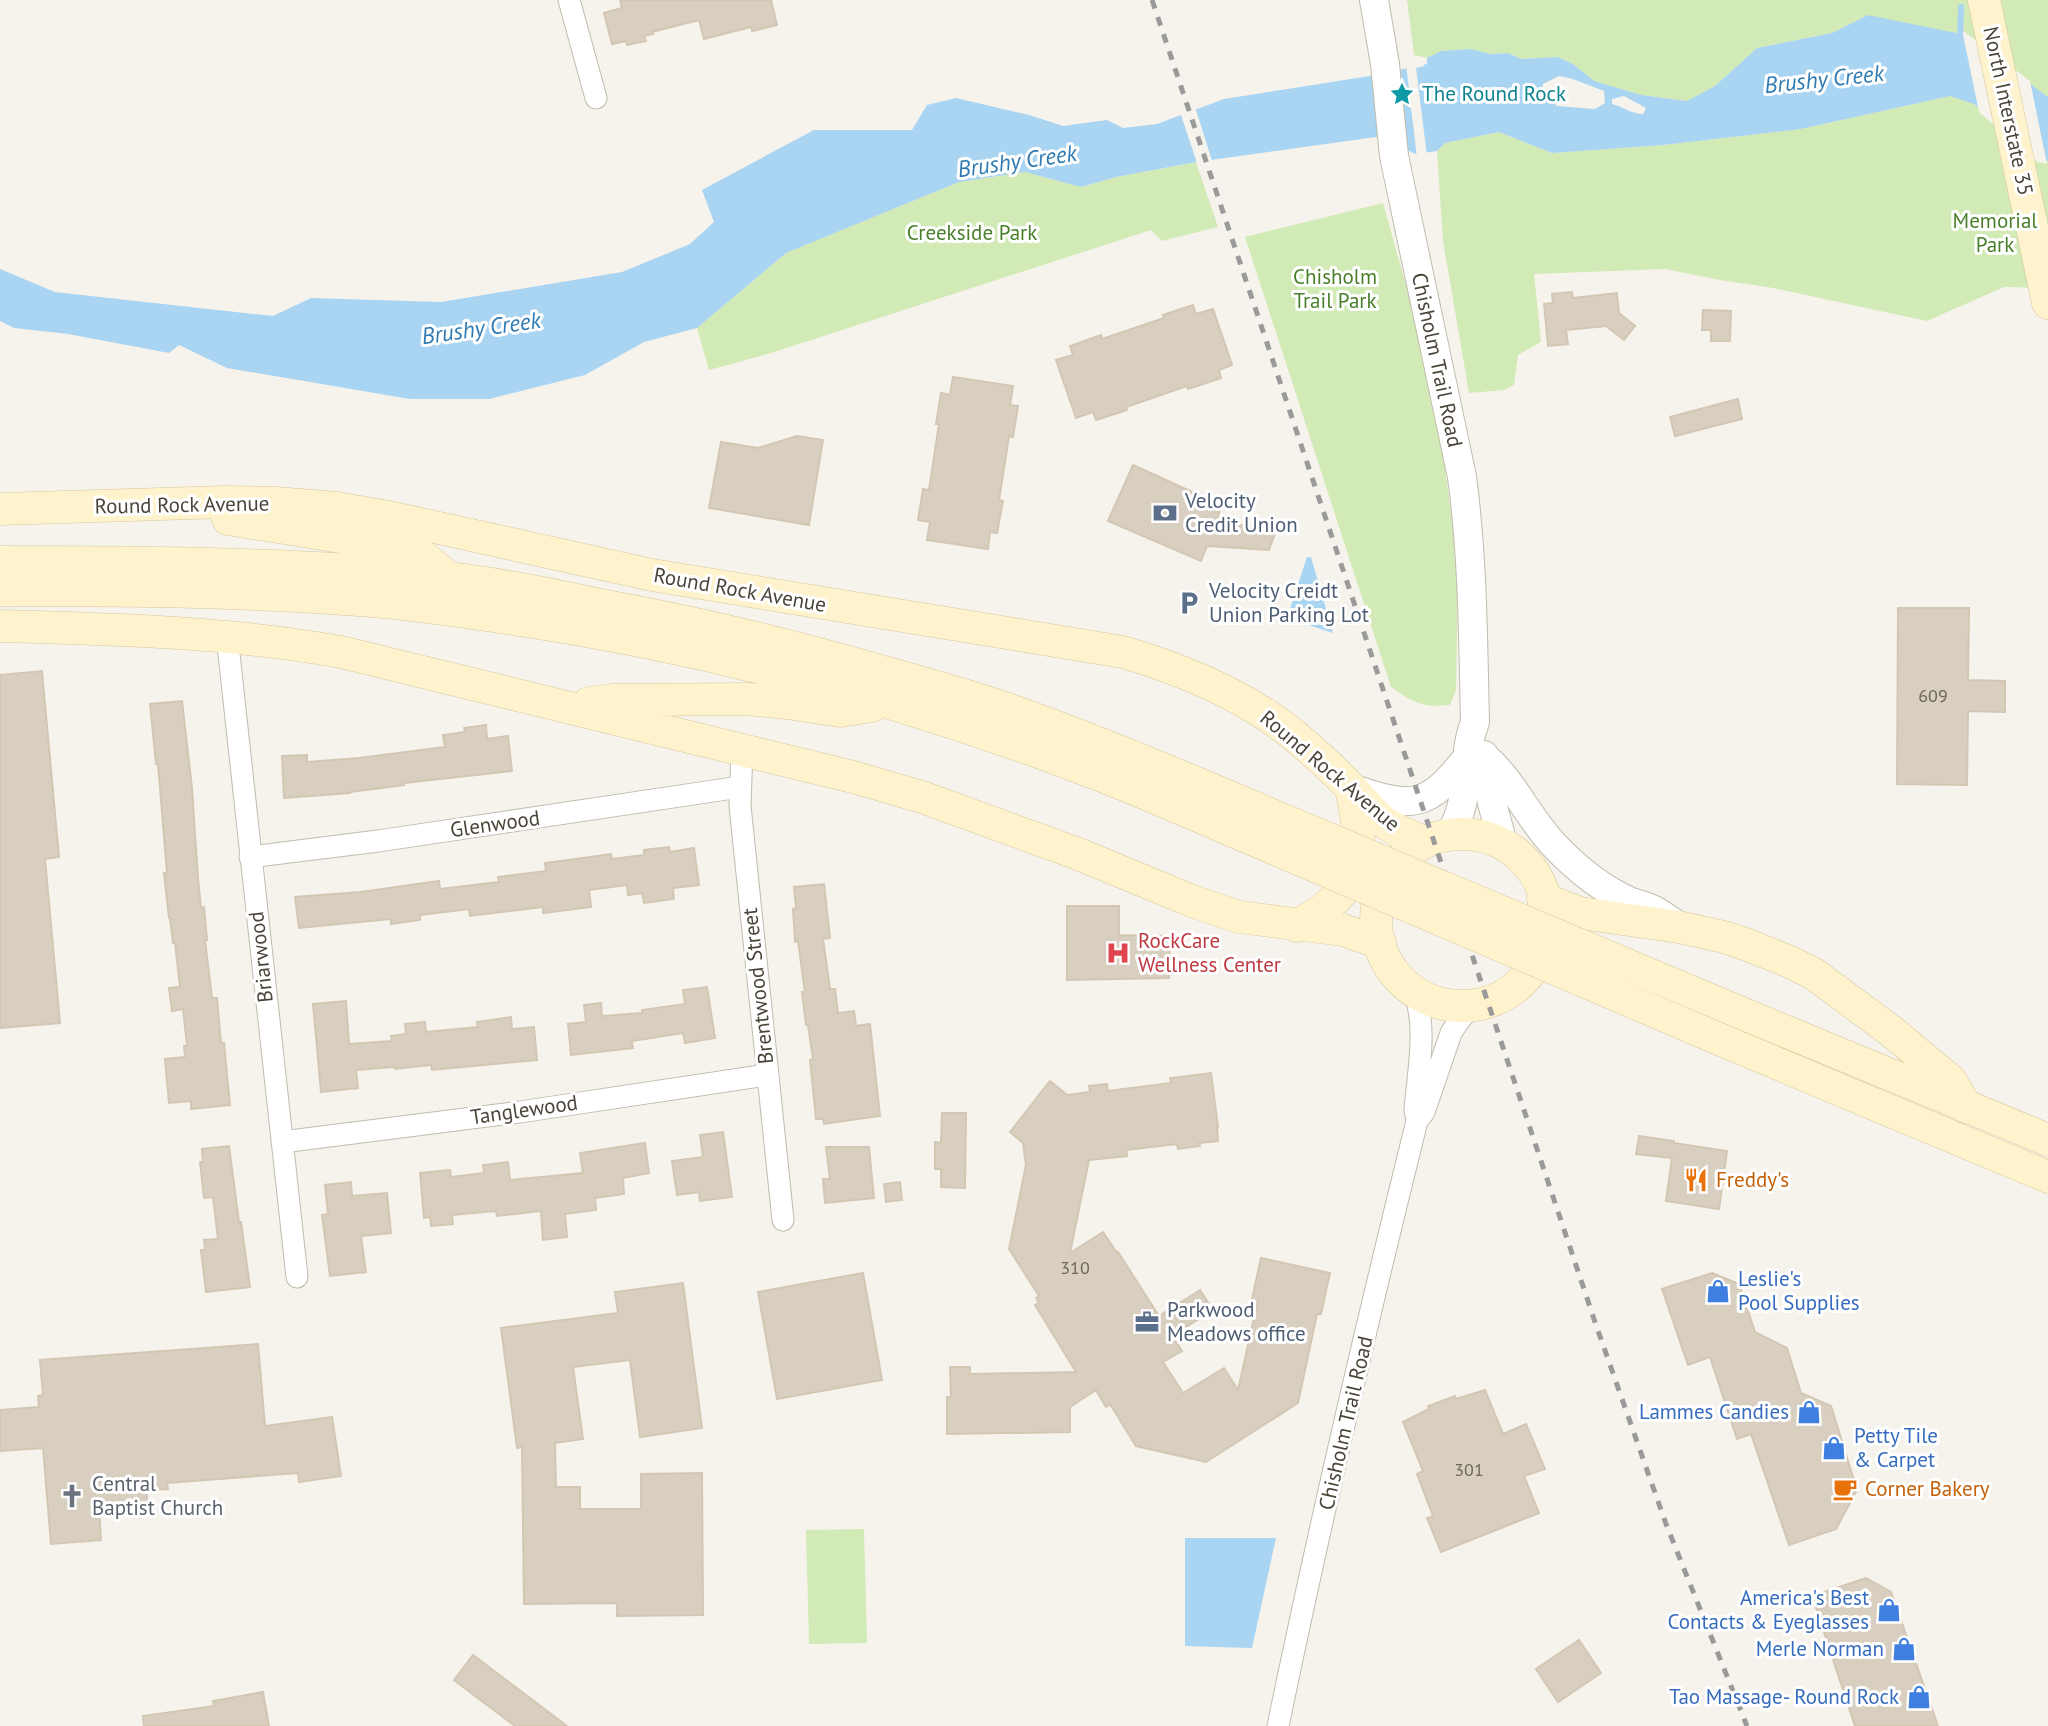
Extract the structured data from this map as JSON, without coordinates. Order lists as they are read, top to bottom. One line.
{"streets":{"main road":["North Interstate 35","Round Rock Avenue"],"street":["Chisholm Trail Road","Glenwood","Briarwood","Brentwood Street","Tanglewood"]},"crossings":[["Chisholm Trail Road","Round Rock Avenue"],["Glenwood","Briarwood"],["Glenwood","Brentwood Street"],["Briarwood","Tanglewood"],["Brentwood Street","Tanglewood"]],"water":["Brushy Creek"],"parks":["Memorial Park","Creekside Park","Chisholm Trail Park"],"places":{"place":["The Round Rock"],"bank":["Velocity Credit Union"],"parking":["Velocity Creidt Union Parking Lot"],"hospital":["RockCare Wellness Center"],"restaurant":["Freddy's"],"shop":["Leslie's Pool Supplies","Lammes Candies","Petty Tile & Carpet","America's Best Contacts & Eyeglasses","Merle Norman","Tao Massage- Round Rock"],"office":["Parkwood Meadows office"],"cafe":["Corner Bakery"],"church":["Central Baptist Church"]},"house_numbers":["609","310","301"]}
